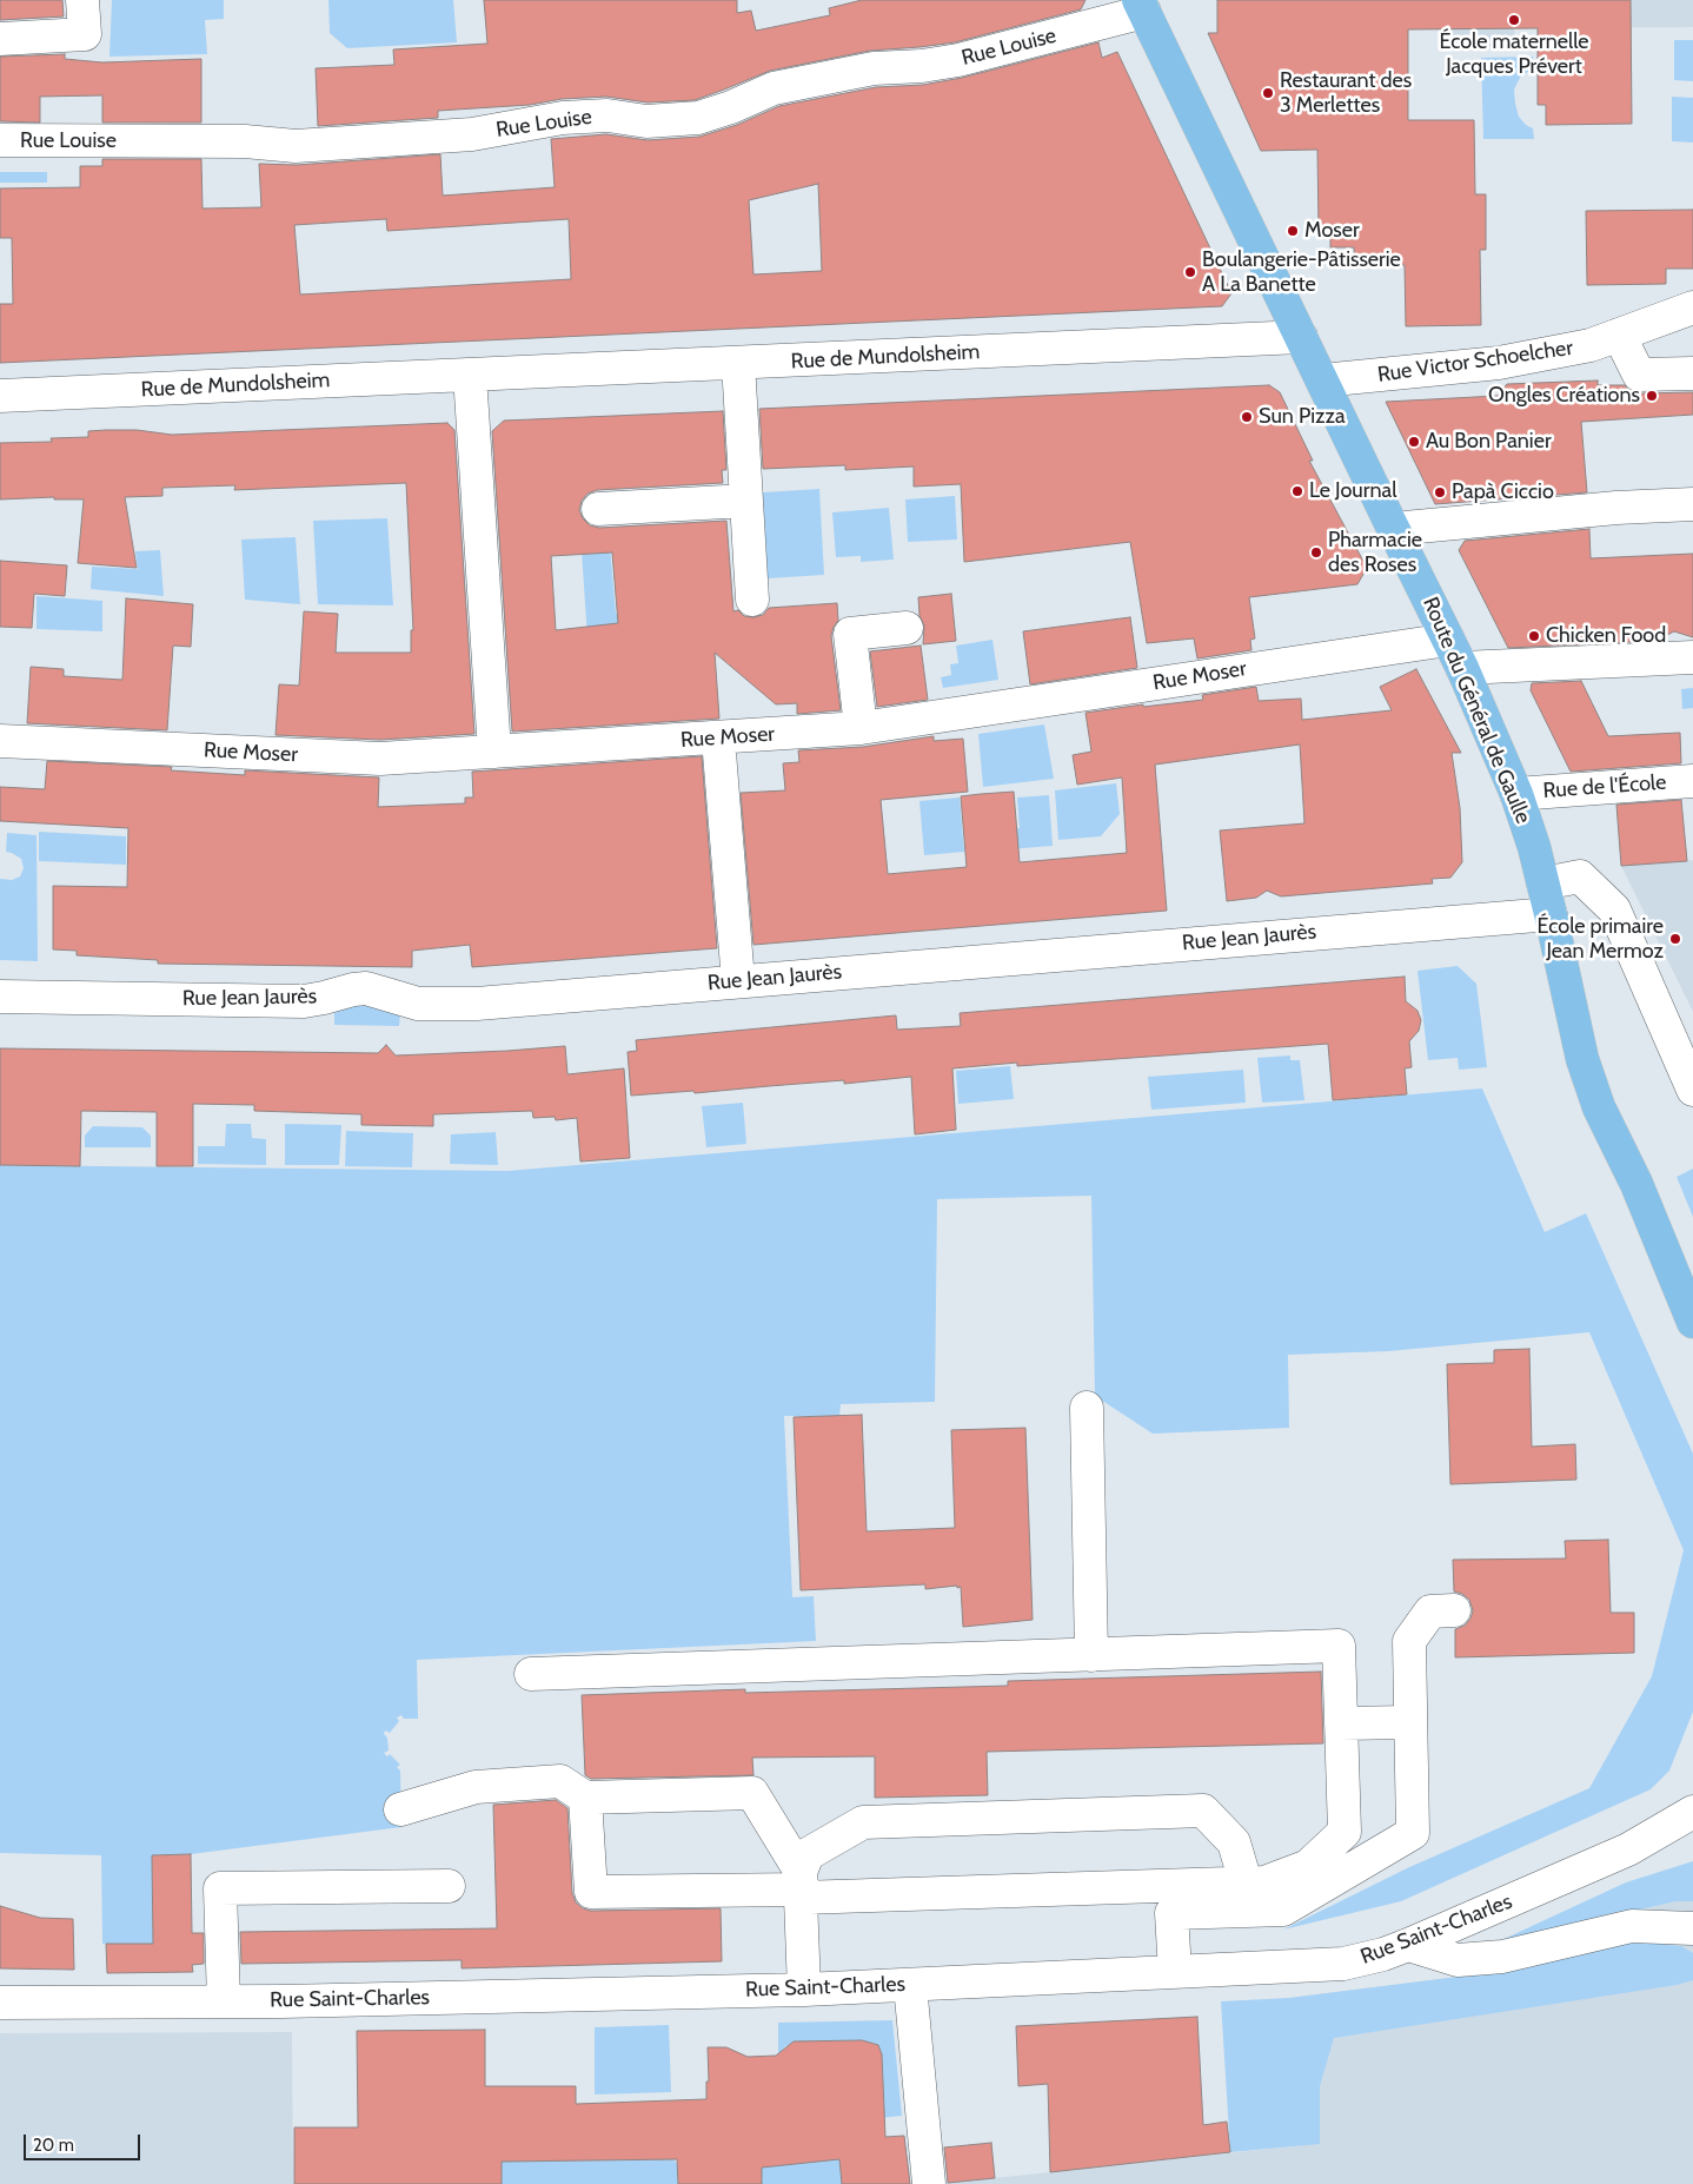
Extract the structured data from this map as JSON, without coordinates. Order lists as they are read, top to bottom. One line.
{"streets":{"main road":["Route du Général de Gaulle"],"street":["Rue Louise","Rue de Mundolsheim","Rue Victor Schoelcher","Rue Moser","Rue de l'École","Rue Jean Jaurès","Rue Saint-Charles"]},"crossings":[["Rue Louise","Route du Général de Gaulle"],["Rue de Mundolsheim","Route du Général de Gaulle"],["Rue Victor Schoelcher","Route du Général de Gaulle"],["Rue Moser","Route du Général de Gaulle"],["Route du Général de Gaulle","Rue de l'École"],["Route du Général de Gaulle","Rue Jean Jaurès"]],"places":["École maternelle Jacques Prévert","Restaurant des 3 Merlettes","Moser","Boulangerie-Pâtisserie A La Banette","Ongles Créations","Sun Pizza","Au Bon Panier","Le Journal","Papà Ciccio","Pharmacie des Roses","Chicken Food","École primaire Jean Mermoz"],"scale_bar":"20 m"}
